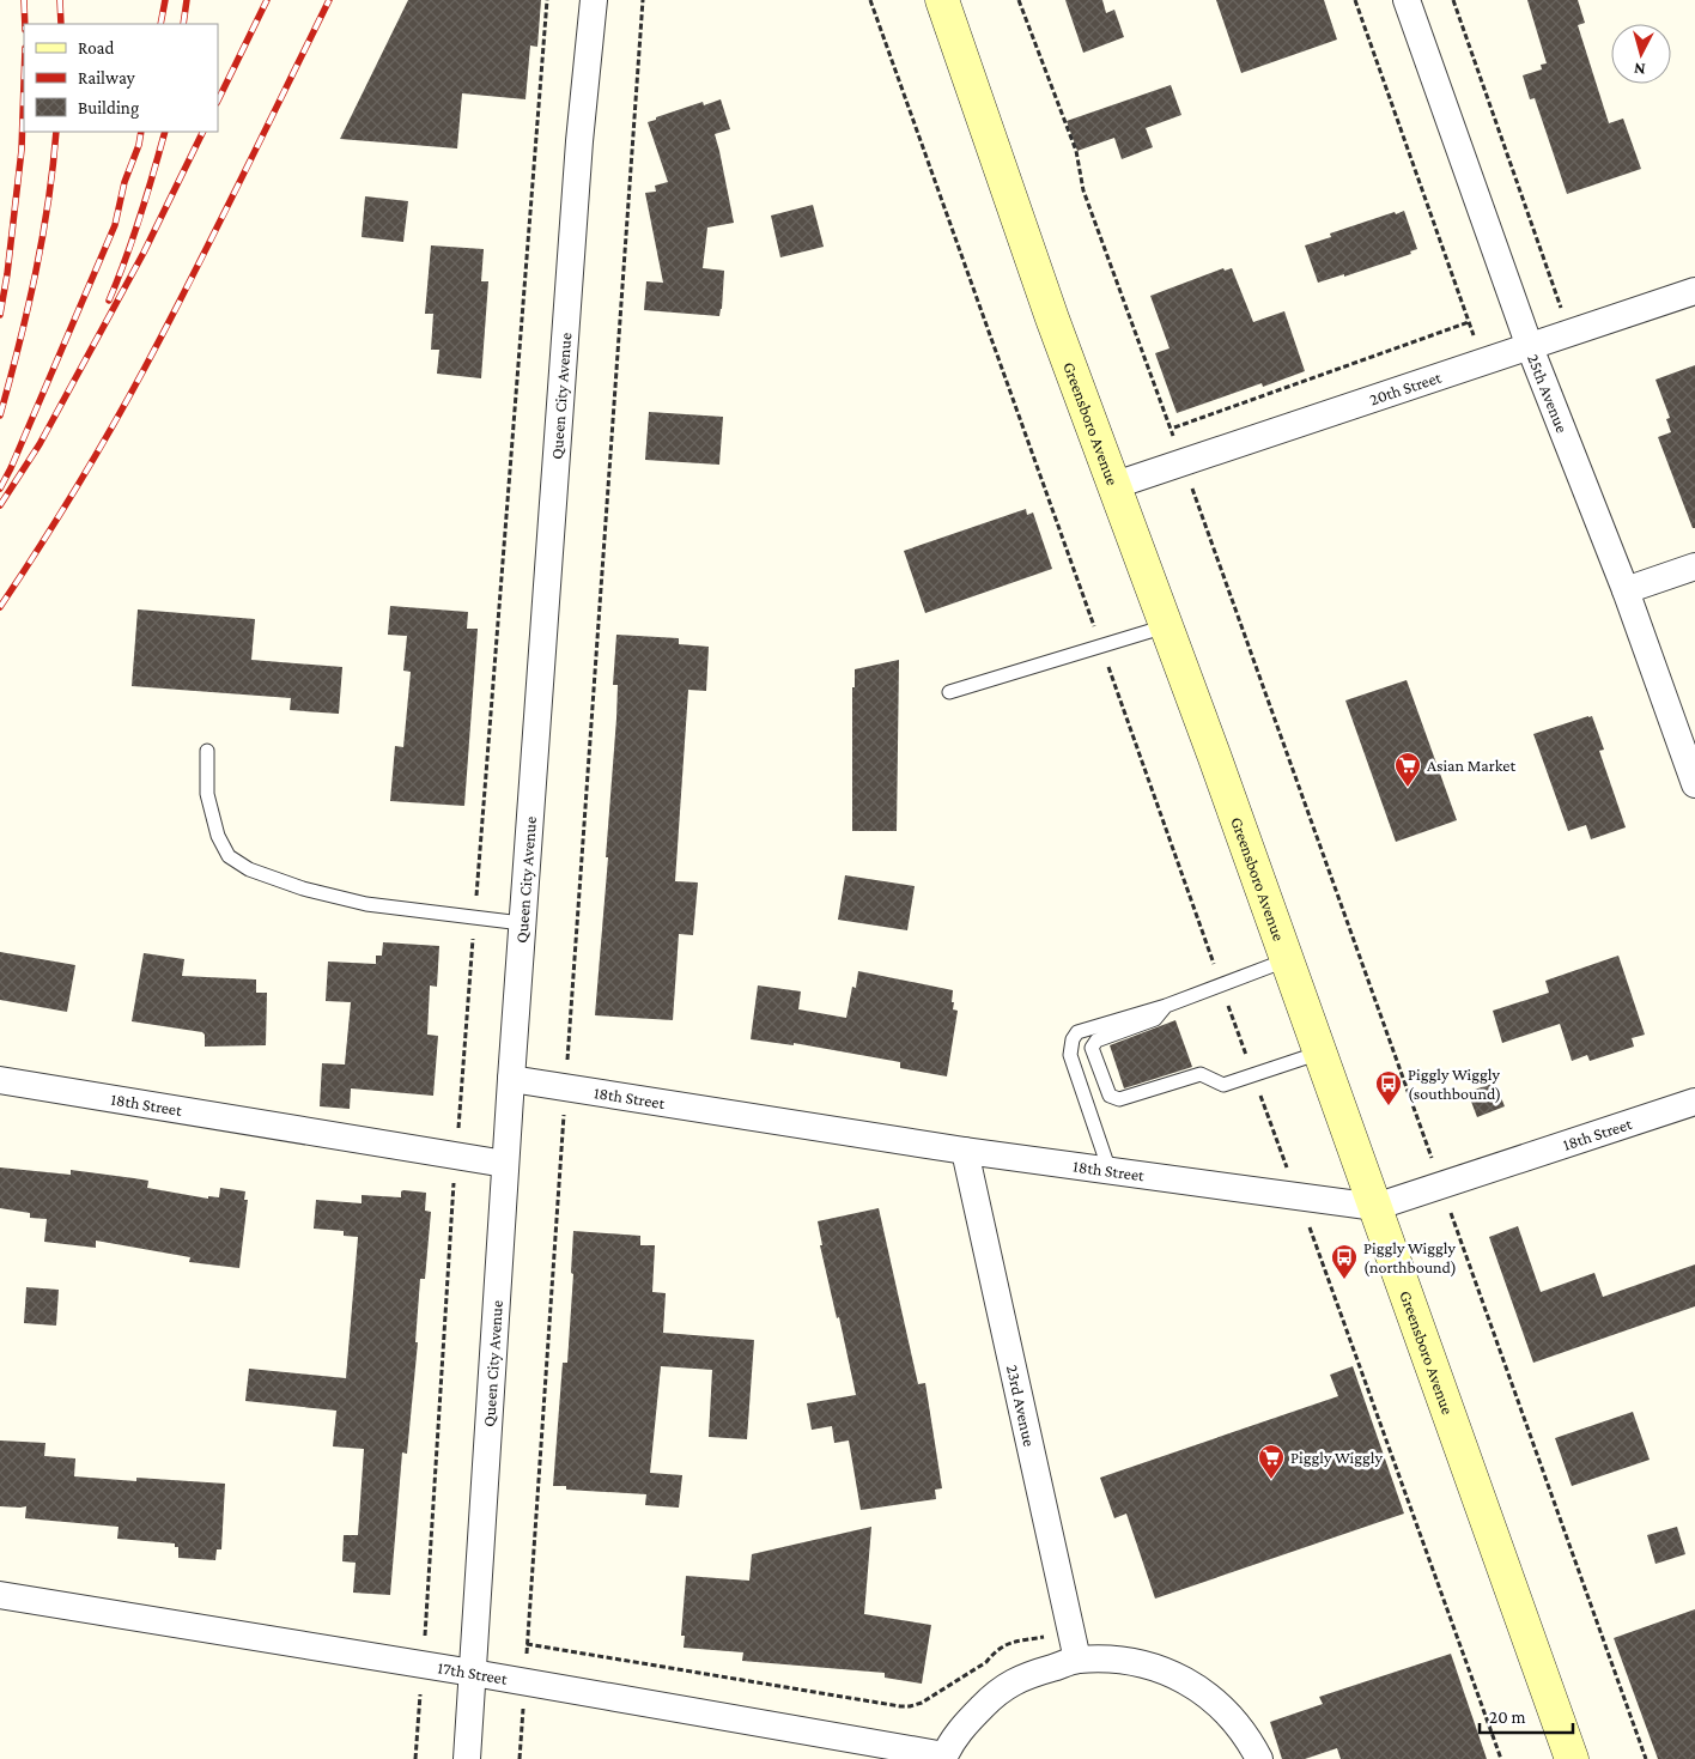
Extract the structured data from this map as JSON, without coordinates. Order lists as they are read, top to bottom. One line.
{"streets":{"main road":["Greensboro Avenue"],"street":["20th Street","25th Avenue","Queen City Avenue","18th Street","23rd Avenue","17th Street"]},"crossings":[["20th Street","25th Avenue"],["20th Street","Greensboro Avenue"],["Queen City Avenue","18th Street"],["Queen City Avenue","17th Street"],["Greensboro Avenue","18th Street"],["18th Street","23rd Avenue"]],"places":{"supermarket":["Asian Market","Piggly Wiggly"],"bus stop":["Piggly Wiggly (southbound)","Piggly Wiggly (northbound)"]},"legend":["Road","Railway","Building"],"scale_bar":"20 m","north":"bottom"}
